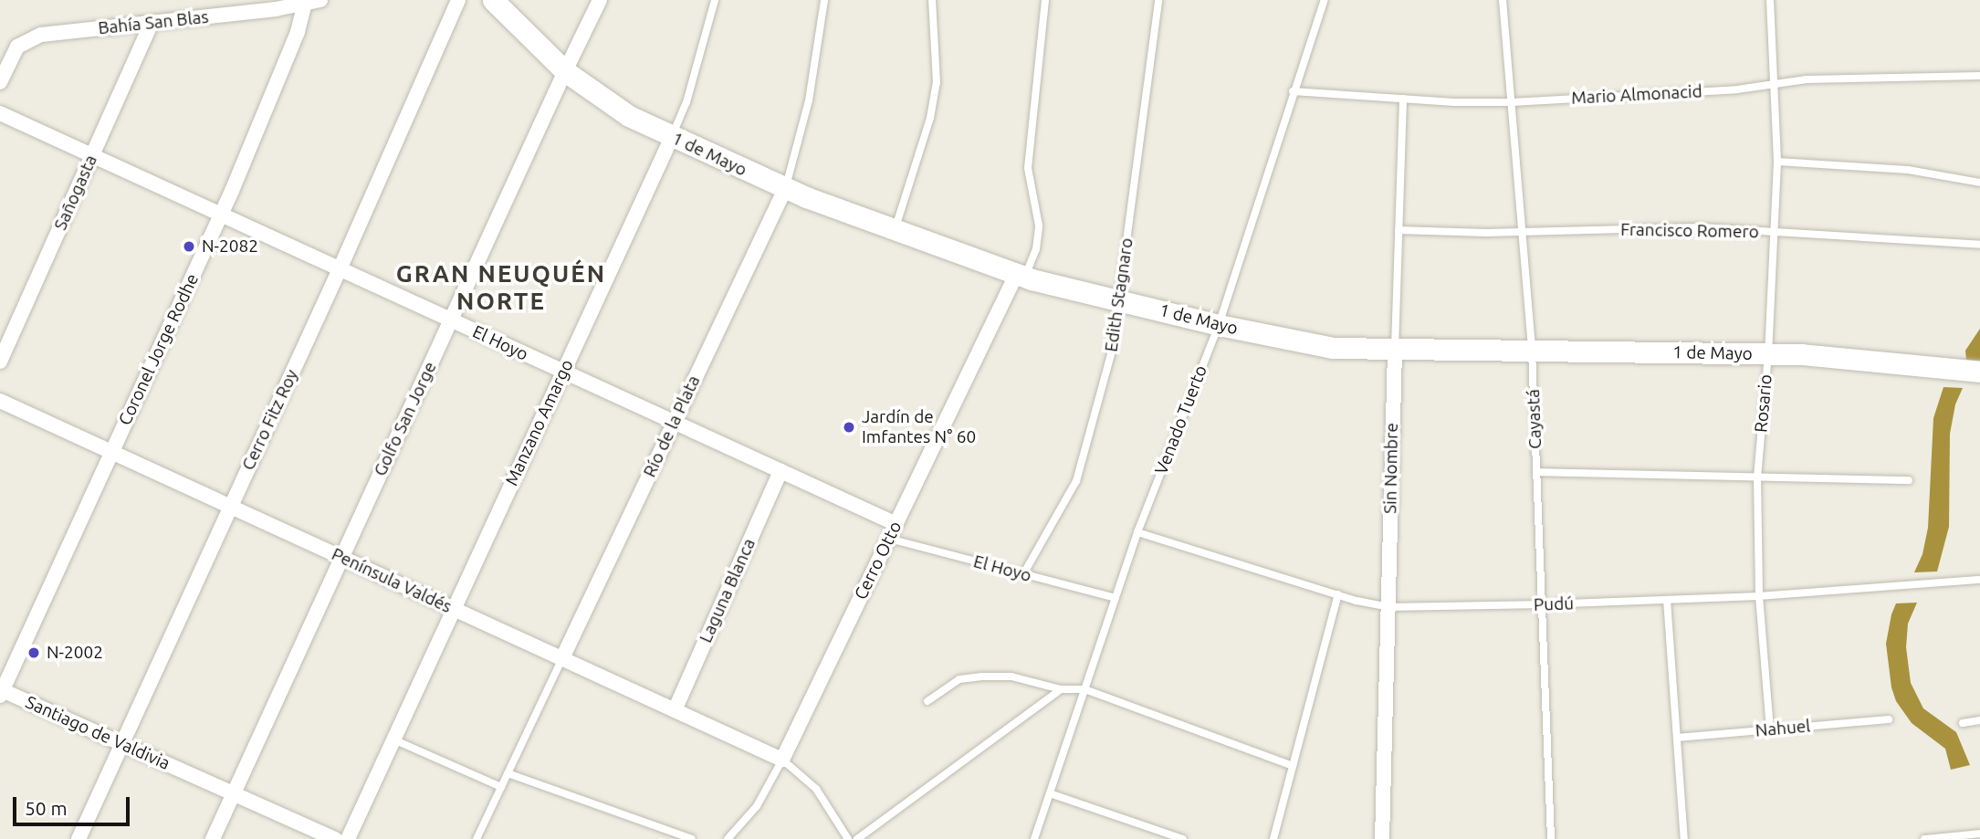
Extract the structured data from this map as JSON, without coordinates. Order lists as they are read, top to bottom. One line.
{"streets":{"street":["Bahía San Blas","1 de Mayo","Sañogasta","El Hoyo","Coronel Jorge Rodhe","Golfo San Jorge","Cerro Fitz Roy","Manzano Amargo","Río de la Plata","Sin Nombre","Cerro Otto","Península Valdés","Laguna Blanca","Santiago de Valdivia"],"lane":["Mario Almonacid","Francisco Romero","Edith Stagnaro","Rosario","Cayastá","Venado Tuerto","Pudú","Nahuel"]},"crossings":[["Bahía San Blas","Sañogasta"],["Bahía San Blas","Coronel Jorge Rodhe"],["Mario Almonacid","Rosario"],["Mario Almonacid","Cayastá"],["Mario Almonacid","Venado Tuerto"],["Mario Almonacid","Sin Nombre"],["1 de Mayo","Edith Stagnaro"],["1 de Mayo","Rosario"],["1 de Mayo","Golfo San Jorge"],["1 de Mayo","Cayastá"],["1 de Mayo","Venado Tuerto"],["1 de Mayo","Manzano Amargo"],["1 de Mayo","Río de la Plata"],["1 de Mayo","Sin Nombre"],["1 de Mayo","Cerro Otto"],["Sañogasta","El Hoyo"],["Francisco Romero","Rosario"],["Francisco Romero","Cayastá"],["Francisco Romero","Sin Nombre"],["Edith Stagnaro","El Hoyo"],["El Hoyo","Coronel Jorge Rodhe"],["El Hoyo","Golfo San Jorge"],["El Hoyo","Cerro Fitz Roy"],["El Hoyo","Venado Tuerto"],["El Hoyo","Manzano Amargo"],["El Hoyo","Río de la Plata"],["El Hoyo","Cerro Otto"],["El Hoyo","Laguna Blanca"],["Coronel Jorge Rodhe","Península Valdés"],["Coronel Jorge Rodhe","Santiago de Valdivia"],["Rosario","Pudú"],["Rosario","Nahuel"],["Golfo San Jorge","Península Valdés"],["Golfo San Jorge","Santiago de Valdivia"],["Cayastá","Pudú"],["Cerro Fitz Roy","Península Valdés"],["Cerro Fitz Roy","Santiago de Valdivia"],["Venado Tuerto","Pudú"],["Manzano Amargo","Península Valdés"],["Río de la Plata","Península Valdés"],["Sin Nombre","Pudú"],["Cerro Otto","Península Valdés"],["Península Valdés","Laguna Blanca"]],"districts":["GRAN NEUQUÉN NORTE"],"places":["N-2082","Jardín de Imfantes N° 60","N-2002"],"scale_bar":"50 m"}
